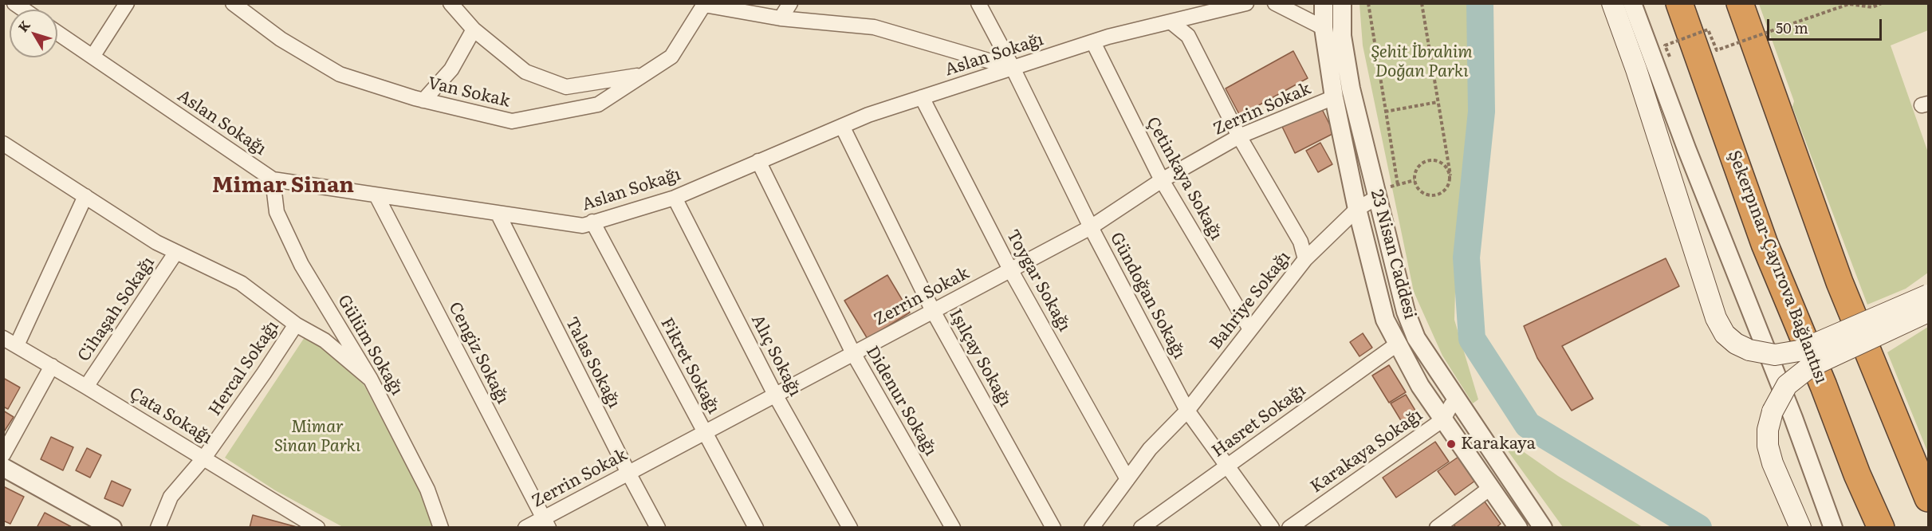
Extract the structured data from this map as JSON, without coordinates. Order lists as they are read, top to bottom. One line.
{"streets":{"highway":["Şekerpınar-Çayırova Bağlantısı"],"street":["Aslan Sokağı","Van Sokak","Zerrin Sokak","Çetinkaya Sokağı","23 Nisan Caddesi","Toygar Sokağı","Gündoğan Sokağı","Bahriye Sokağı","Cihaşah Sokağı","Gülüm Sokağı","Cengiz Sokağı","Alıç Sokağı","Işılçay Sokağı","Talas Sokağı","Fikret Sokağı","Hercal Sokağı","Didenur Sokağı","Çata Sokağı","Hasret Sokağı","Karakaya Sokağı"]},"crossings":[["Aslan Sokağı","Çetinkaya Sokağı"],["Aslan Sokağı","Toygar Sokağı"],["Aslan Sokağı","Gündoğan Sokağı"],["Aslan Sokağı","Gülüm Sokağı"],["Aslan Sokağı","Cengiz Sokağı"],["Aslan Sokağı","Alıç Sokağı"],["Aslan Sokağı","Işılçay Sokağı"],["Aslan Sokağı","Talas Sokağı"],["Aslan Sokağı","Fikret Sokağı"],["Aslan Sokağı","Didenur Sokağı"],["Zerrin Sokak","Çetinkaya Sokağı"],["Zerrin Sokak","23 Nisan Caddesi"],["Zerrin Sokak","Toygar Sokağı"],["Zerrin Sokak","Gündoğan Sokağı"],["Zerrin Sokak","Cengiz Sokağı"],["Zerrin Sokak","Alıç Sokağı"],["Zerrin Sokak","Işılçay Sokağı"],["Zerrin Sokak","Talas Sokağı"],["Zerrin Sokak","Fikret Sokağı"],["Zerrin Sokak","Didenur Sokağı"],["Çetinkaya Sokağı","Bahriye Sokağı"],["23 Nisan Caddesi","Bahriye Sokağı"],["23 Nisan Caddesi","Hasret Sokağı"],["23 Nisan Caddesi","Karakaya Sokağı"],["Toygar Sokağı","Bahriye Sokağı"],["Gündoğan Sokağı","Bahriye Sokağı"],["Gündoğan Sokağı","Hasret Sokağı"],["Cihaşah Sokağı","Çata Sokağı"],["Hercal Sokağı","Çata Sokağı"]],"districts":["Mimar Sinan"],"parks":["Şehit İbrahim Doğan Parkı","Mimar Sinan Parkı"],"places":["Karakaya"],"scale_bar":"50 m","north":"top left"}
